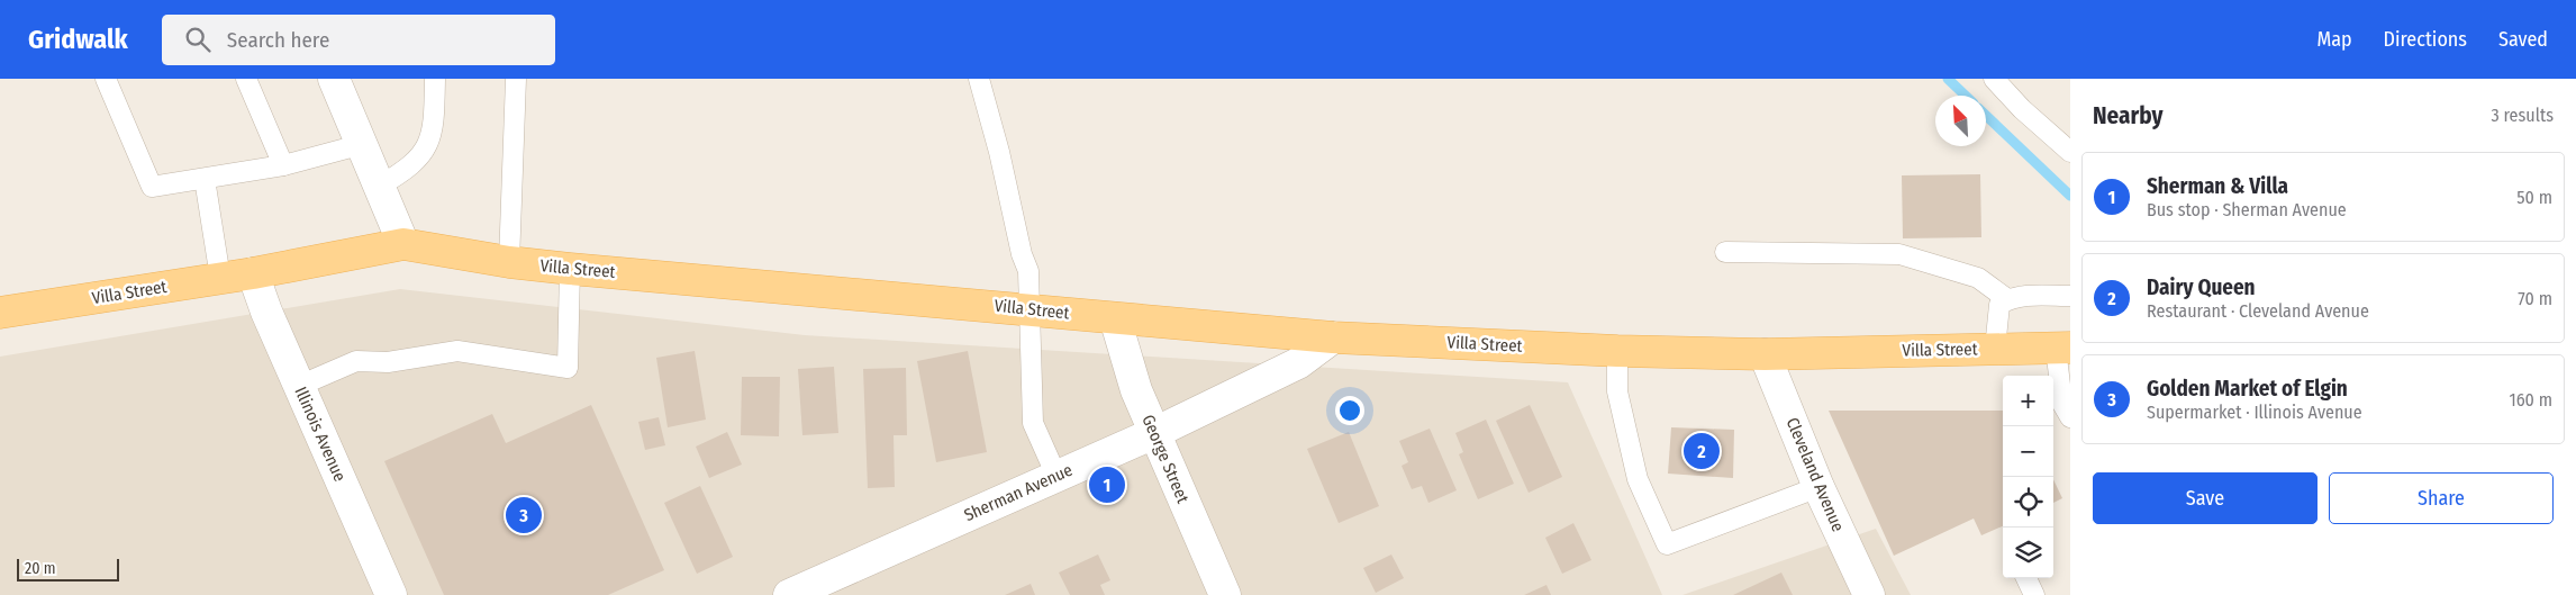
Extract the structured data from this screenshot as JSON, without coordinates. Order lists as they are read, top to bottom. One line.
{"streets":{"main road":["Villa Street"],"street":["Illinois Avenue","George Street","Cleveland Avenue","Sherman Avenue"]},"crossings":[["Villa Street","Illinois Avenue"],["Villa Street","George Street"],["Villa Street","Cleveland Avenue"],["Villa Street","Sherman Avenue"],["George Street","Sherman Avenue"]],"scale_bar":"20 m","north":"top left","page":{"header":"Gridwalk","search":"Search here","nav":["Map","Directions","Saved"],"heading":["Nearby","3 results"],"list":[{"mark":"1","name":"Sherman & Villa","note":"Bus stop · Sherman Avenue","value":"50 m"},{"mark":"2","name":"Dairy Queen","note":"Restaurant · Cleveland Avenue","value":"70 m"},{"mark":"3","name":"Golden Market of Elgin","note":"Supermarket · Illinois Avenue","value":"160 m"}],"map_buttons":["+","−"],"pins":["2","1","3"],"buttons":["Save","Share"],"scale":"20 m"}}
